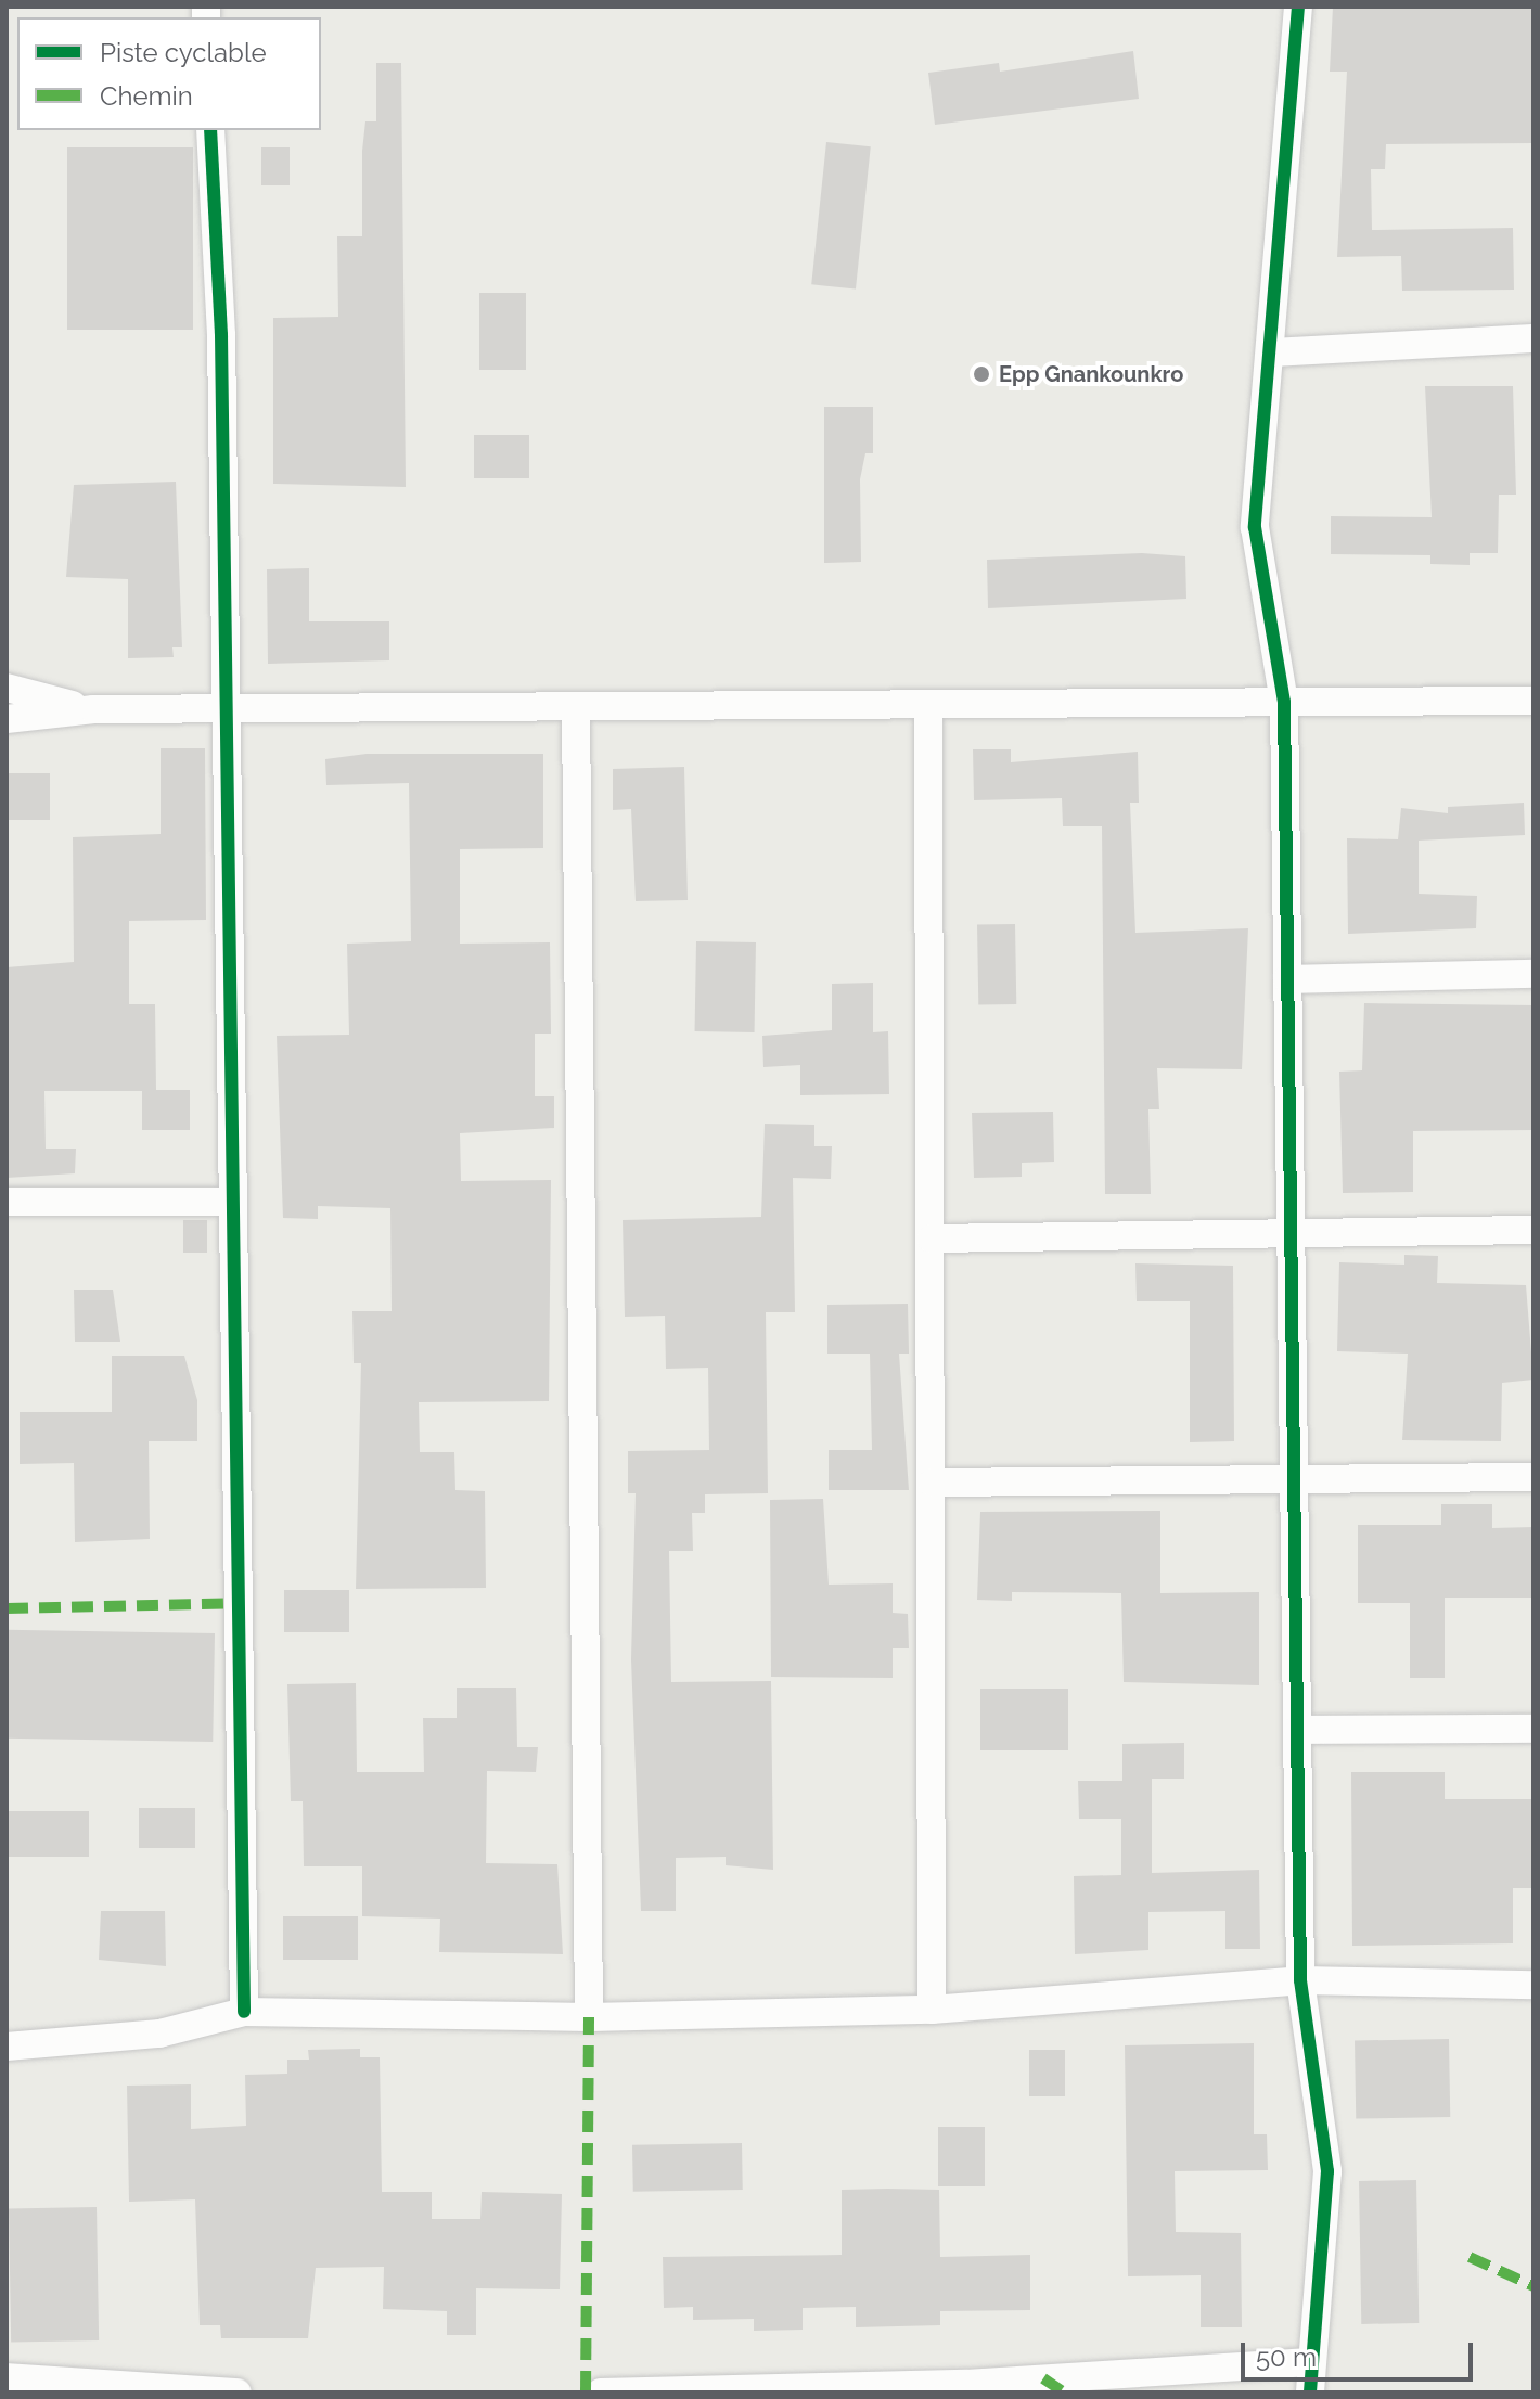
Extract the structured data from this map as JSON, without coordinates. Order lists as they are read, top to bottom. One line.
{"places":["Epp Gnankounkro"],"legend":["Piste cyclable","Chemin"],"scale_bar":"50 m"}
